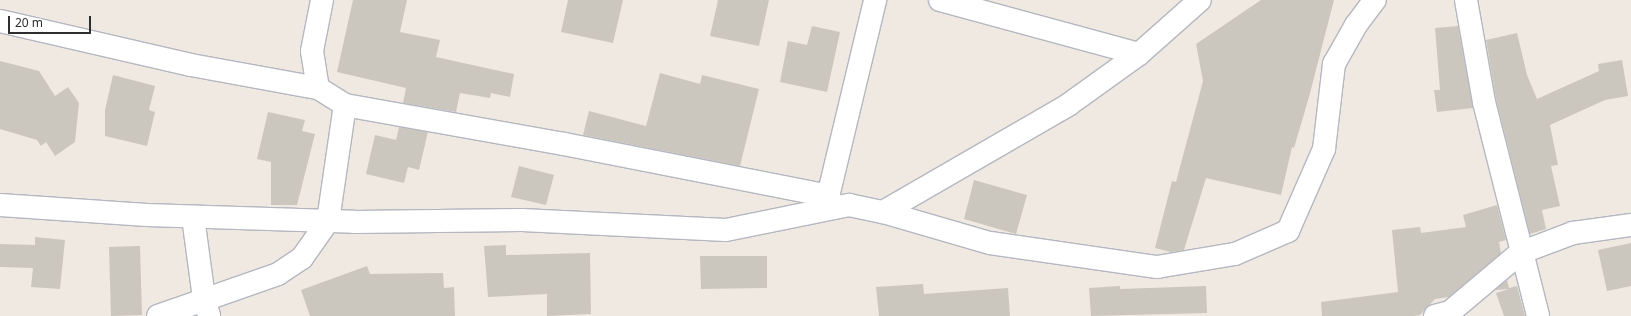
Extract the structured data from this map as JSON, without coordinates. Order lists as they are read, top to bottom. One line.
{"scale_bar":"20 m"}
